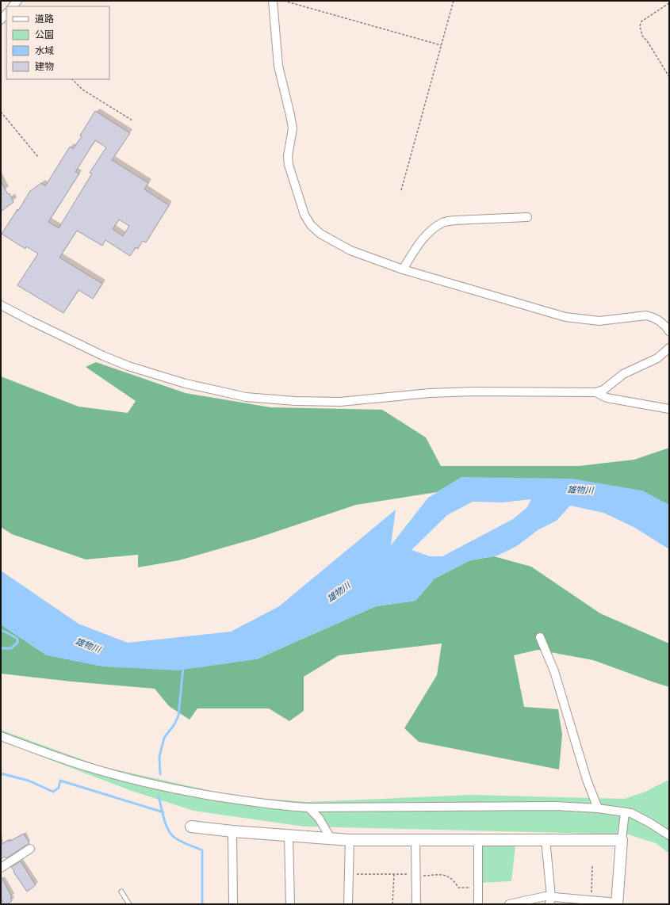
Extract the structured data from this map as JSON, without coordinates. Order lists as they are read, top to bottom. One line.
{"water":["雄物川"],"legend":["道路","公園","水域","建物"]}
